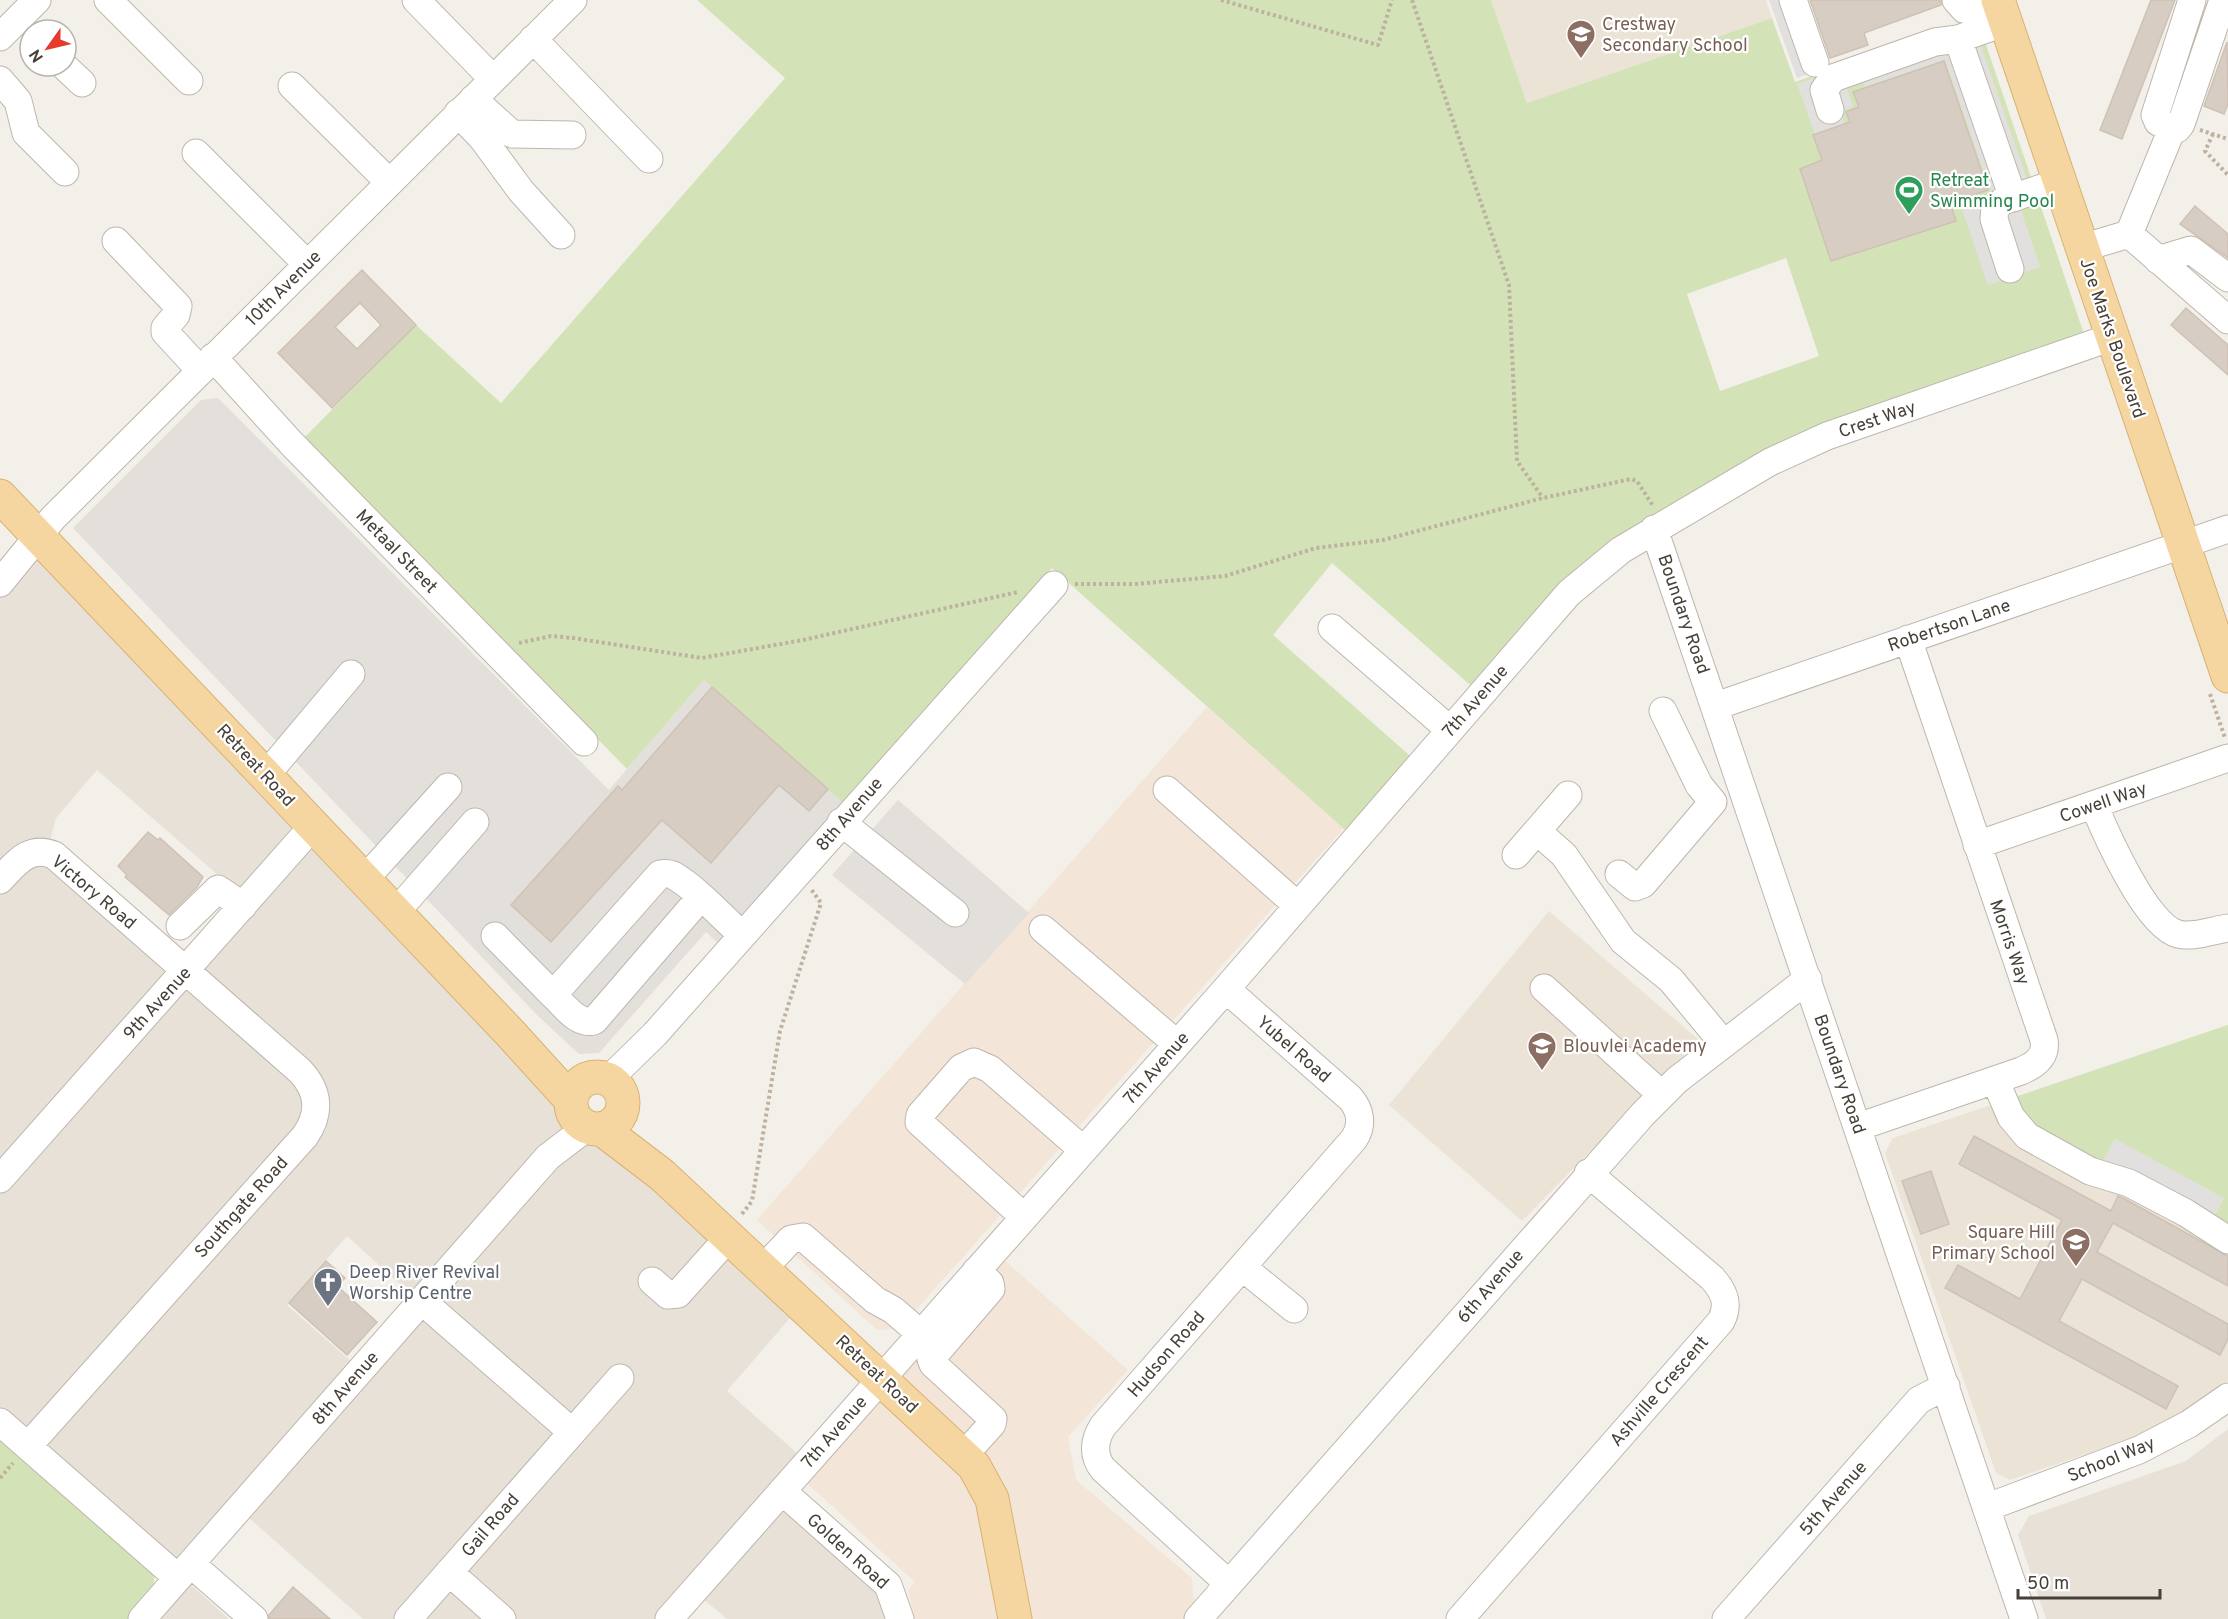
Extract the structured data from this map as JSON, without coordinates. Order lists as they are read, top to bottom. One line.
{"streets":{"main road":["Joe Marks Boulevard","Retreat Road"],"street":["10th Avenue","Crest Way","Metaal Street","Boundary Road","Robertson Lane","7th Avenue","Cowell Way","8th Avenue","Victory Road","Morris Way","9th Avenue","Yubel Road","Southgate Road","6th Avenue","Hudson Road","Ashville Crescent","School Way","5th Avenue","Gail Road","Golden Road"]},"crossings":[["10th Avenue","Metaal Street"],["10th Avenue","Retreat Road"],["Joe Marks Boulevard","Crest Way"],["Joe Marks Boulevard","Robertson Lane"],["Crest Way","Boundary Road"],["Crest Way","7th Avenue"],["Boundary Road","Robertson Lane"],["Boundary Road","7th Avenue"],["Boundary Road","Morris Way"],["Boundary Road","6th Avenue"],["Boundary Road","School Way"],["Boundary Road","5th Avenue"],["Robertson Lane","Morris Way"],["7th Avenue","Retreat Road"],["7th Avenue","Yubel Road"],["7th Avenue","Golden Road"],["Retreat Road","8th Avenue"],["Retreat Road","9th Avenue"],["Cowell Way","Morris Way"],["Victory Road","9th Avenue"],["Victory Road","Southgate Road"],["9th Avenue","Southgate Road"],["Yubel Road","Hudson Road"],["6th Avenue","Hudson Road"],["6th Avenue","Ashville Crescent"]],"places":{"school or university":["Crestway Secondary School","Blouvlei Academy","Square Hill Primary School"],"sports":["Retreat Swimming Pool"],"church":["Deep River Revival Worship Centre"]},"scale_bar":"50 m","north":"bottom left"}
